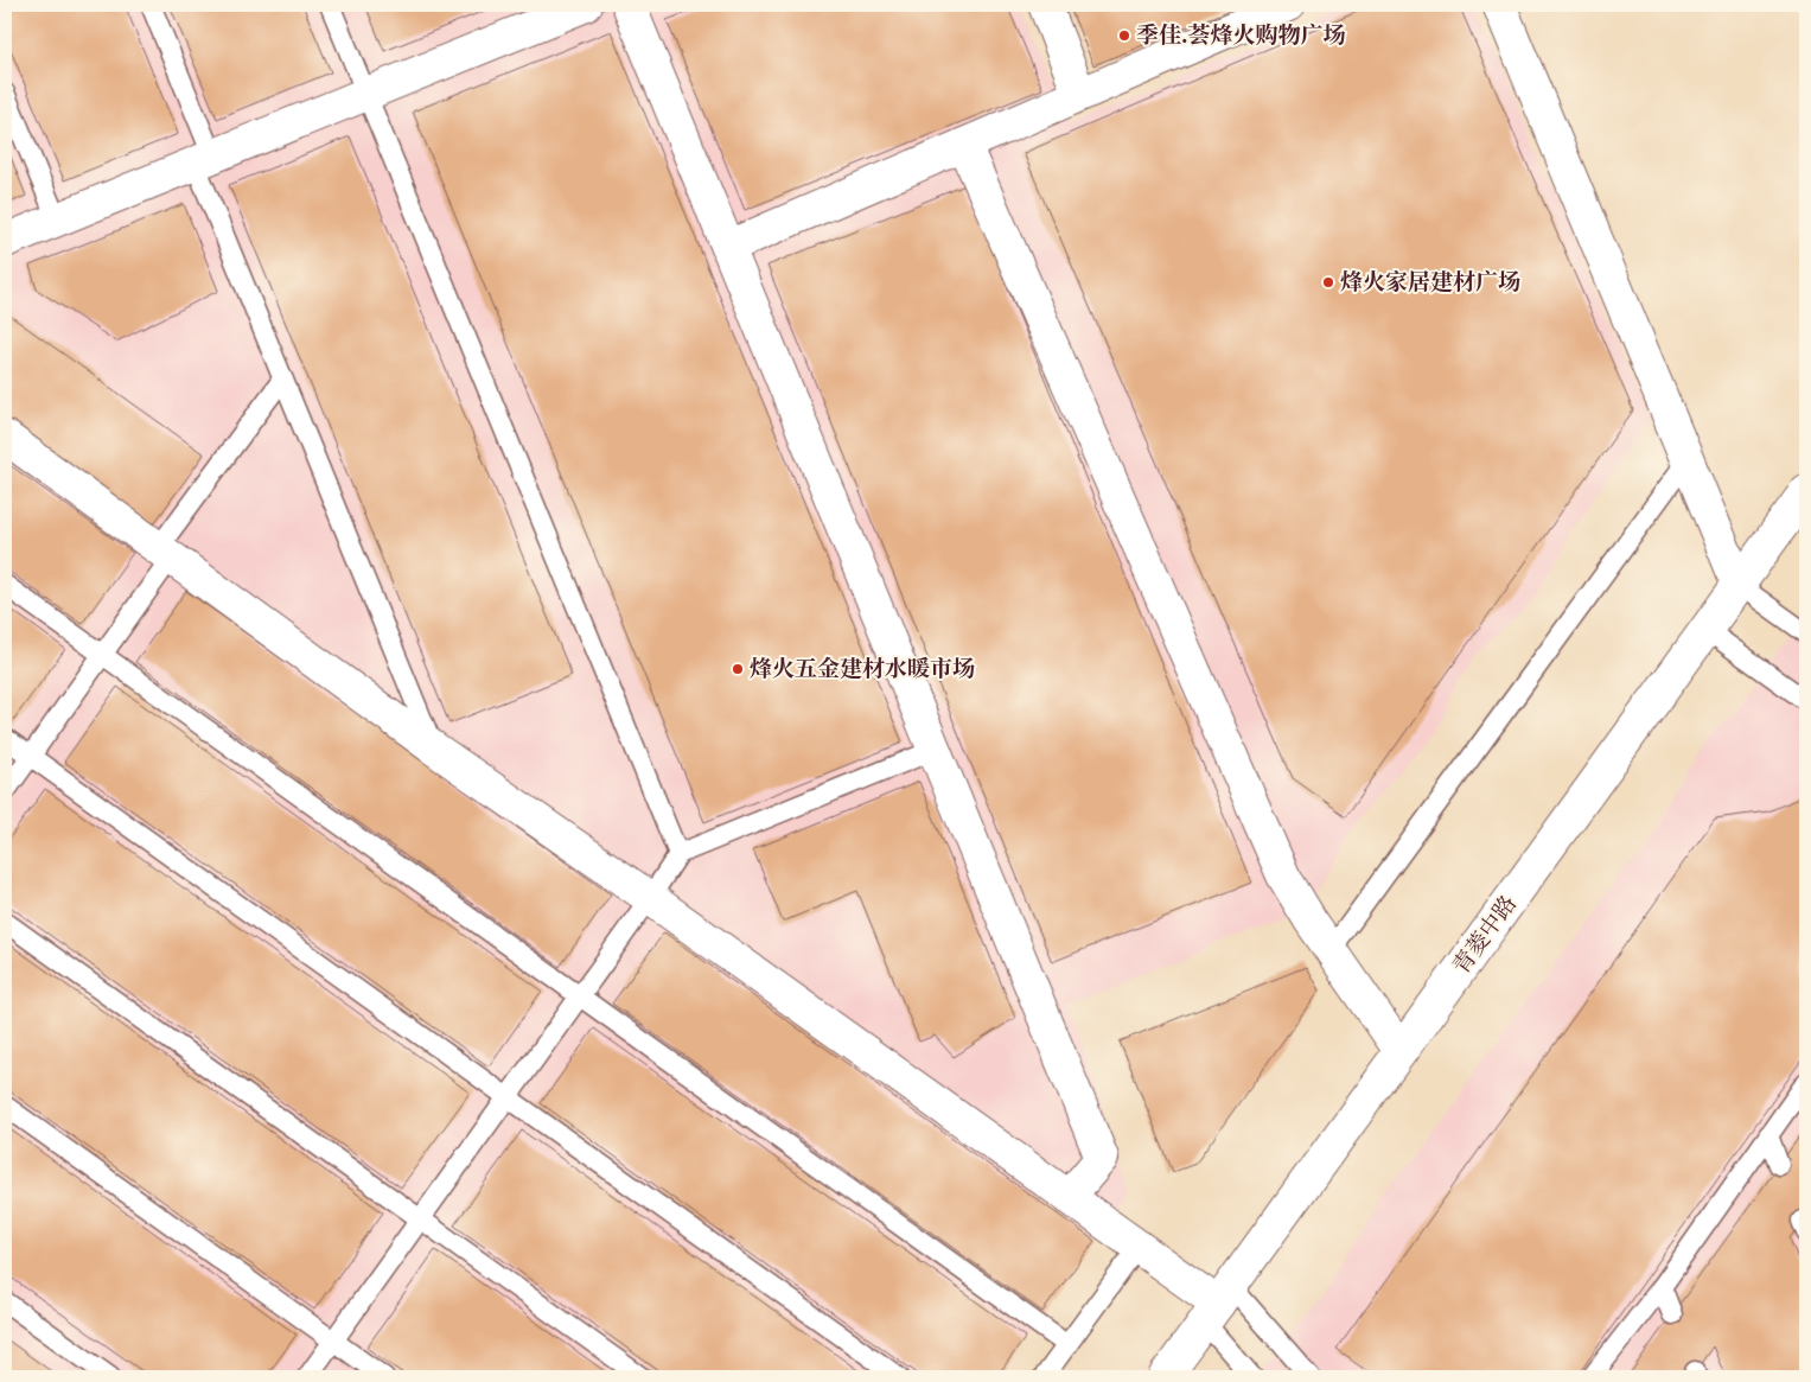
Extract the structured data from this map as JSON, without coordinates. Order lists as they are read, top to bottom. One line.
{"streets":{"street":["青菱中路"]},"places":["季佳.荟烽火购物广场","烽火家居建材广场","烽火五金建材水暖市场"]}
